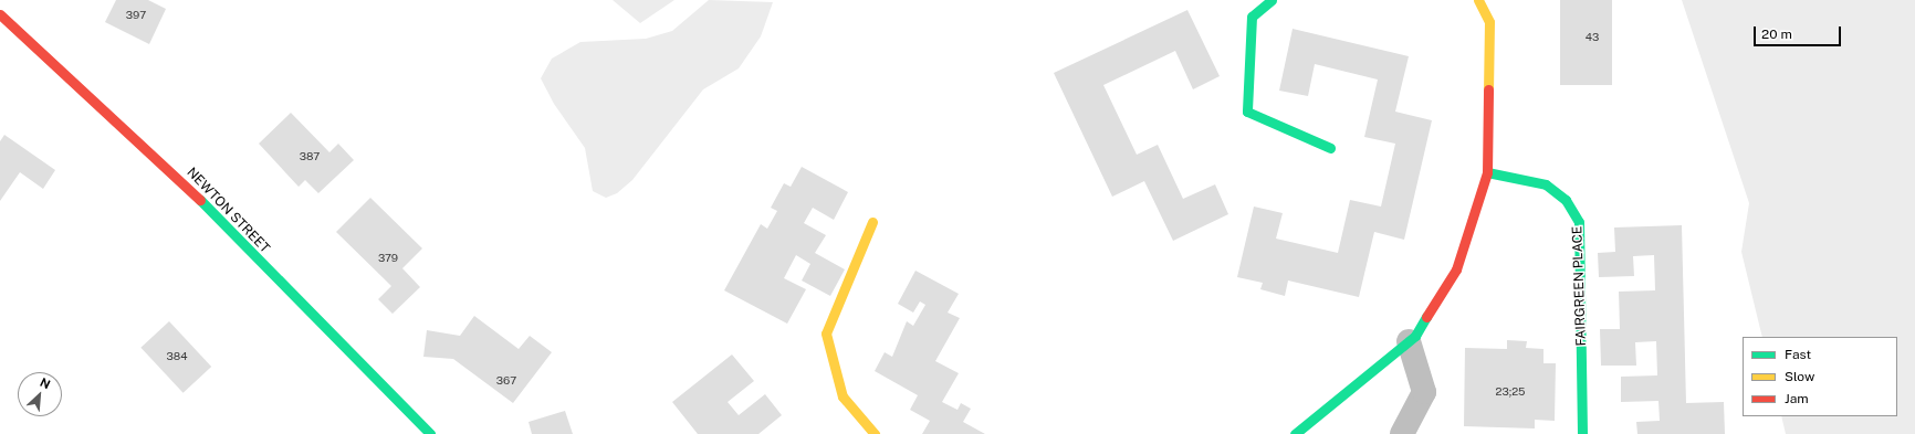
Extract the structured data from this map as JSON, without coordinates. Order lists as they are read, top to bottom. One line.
{"streets":{"street":["NEWTON STREET","FAIRGREEN PLACE"]},"house_numbers":["397","43","387","379","384","367","23;25"],"legend":["Fast","Slow","Jam"],"scale_bar":"20 m","north":"top right"}
